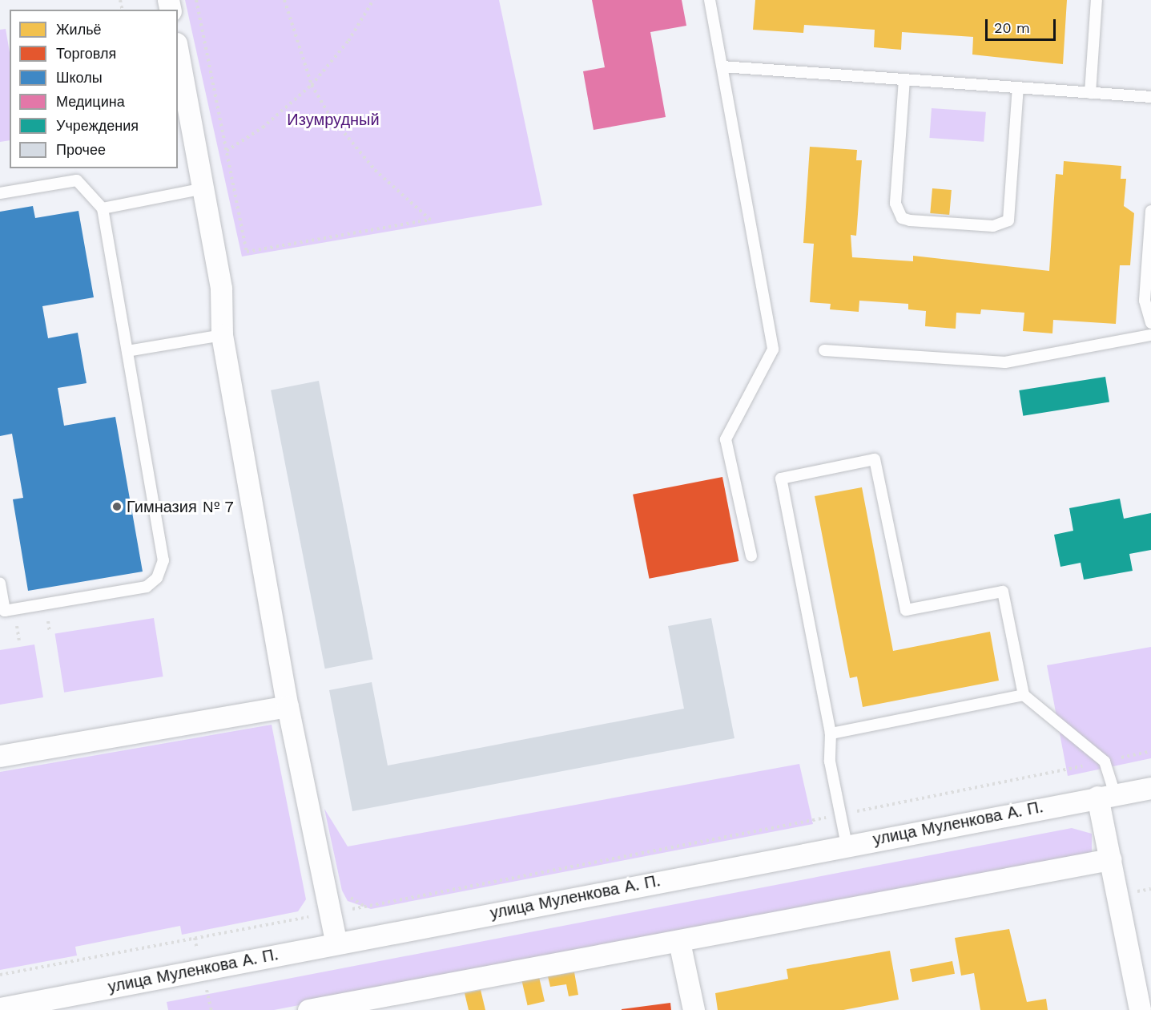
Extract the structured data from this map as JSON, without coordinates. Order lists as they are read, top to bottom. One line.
{"streets":{"street":["улица Муленкова А. П."]},"parks":["Изумрудный"],"places":["Гимназия № 7"],"legend":["Жильё","Торговля","Школы","Медицина","Учреждения","Прочее"],"scale_bar":"20 m"}
